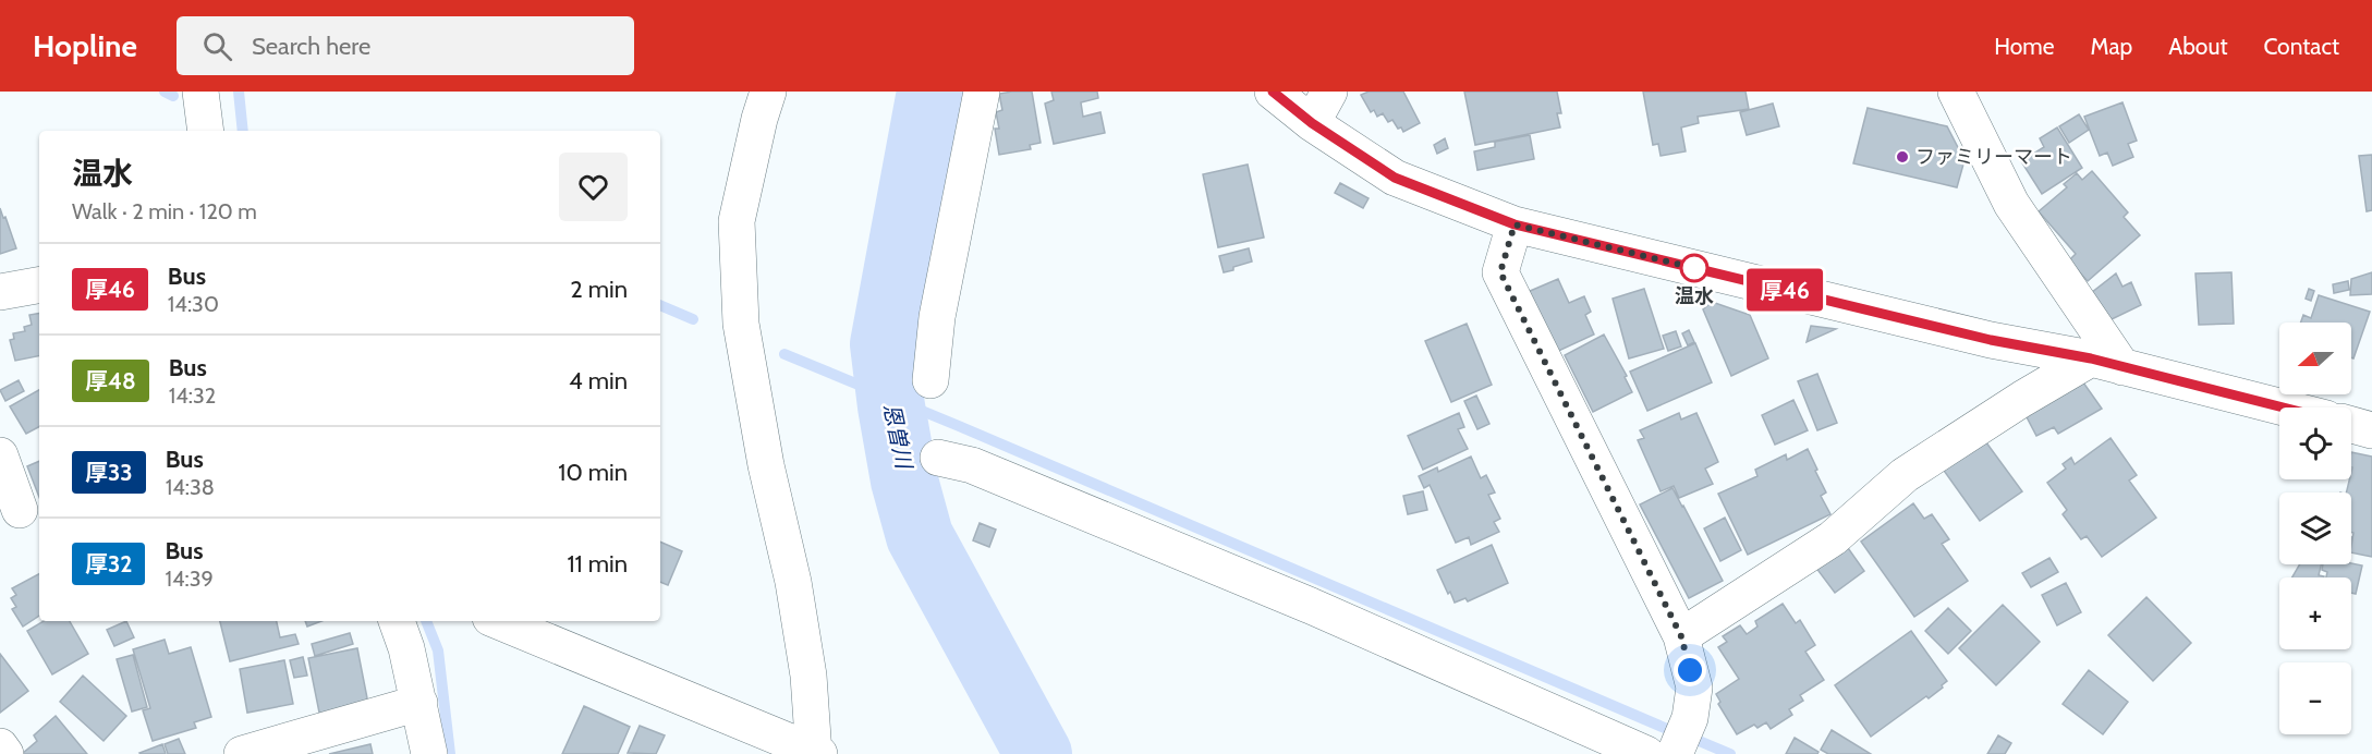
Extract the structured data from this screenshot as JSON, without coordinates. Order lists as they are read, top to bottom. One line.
{"water":["恩曽川"],"places":["ファミリーマート","温水"],"lines":["bus line 厚46"],"north":"left","page":{"header":"Hopline","search":"Search here","nav":["Home","Map","About","Contact"],"on_map":"厚46","heading":["温水","Walk · 2 min · 120 m"],"list":[{"mark":"厚46","name":"Bus","note":"14:30","value":"2 min"},{"mark":"厚48","name":"Bus","note":"14:32","value":"4 min"},{"mark":"厚33","name":"Bus","note":"14:38","value":"10 min"},{"mark":"厚32","name":"Bus","note":"14:39","value":"11 min"}],"map_buttons":["+","−"]}}
